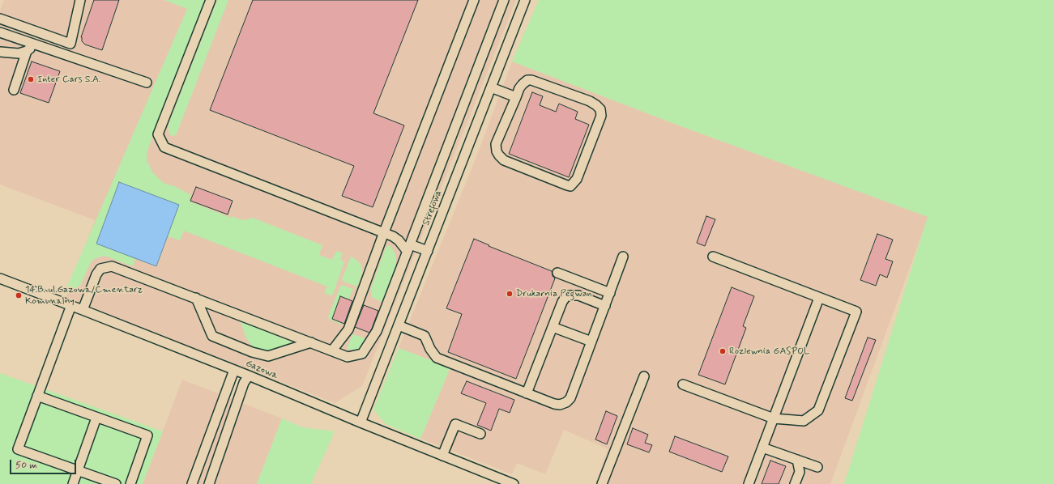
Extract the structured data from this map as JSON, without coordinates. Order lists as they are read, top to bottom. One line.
{"streets":{"street":["Strefowa","Gazowa"]},"crossings":[["Strefowa","Gazowa"]],"places":["Inter Cars S.A.","Drukarnia Pegwan","14.B. ul.Gazowa/Cmentarz Komunalny","Rozlewnia GASPOL"],"scale_bar":"50 m"}
